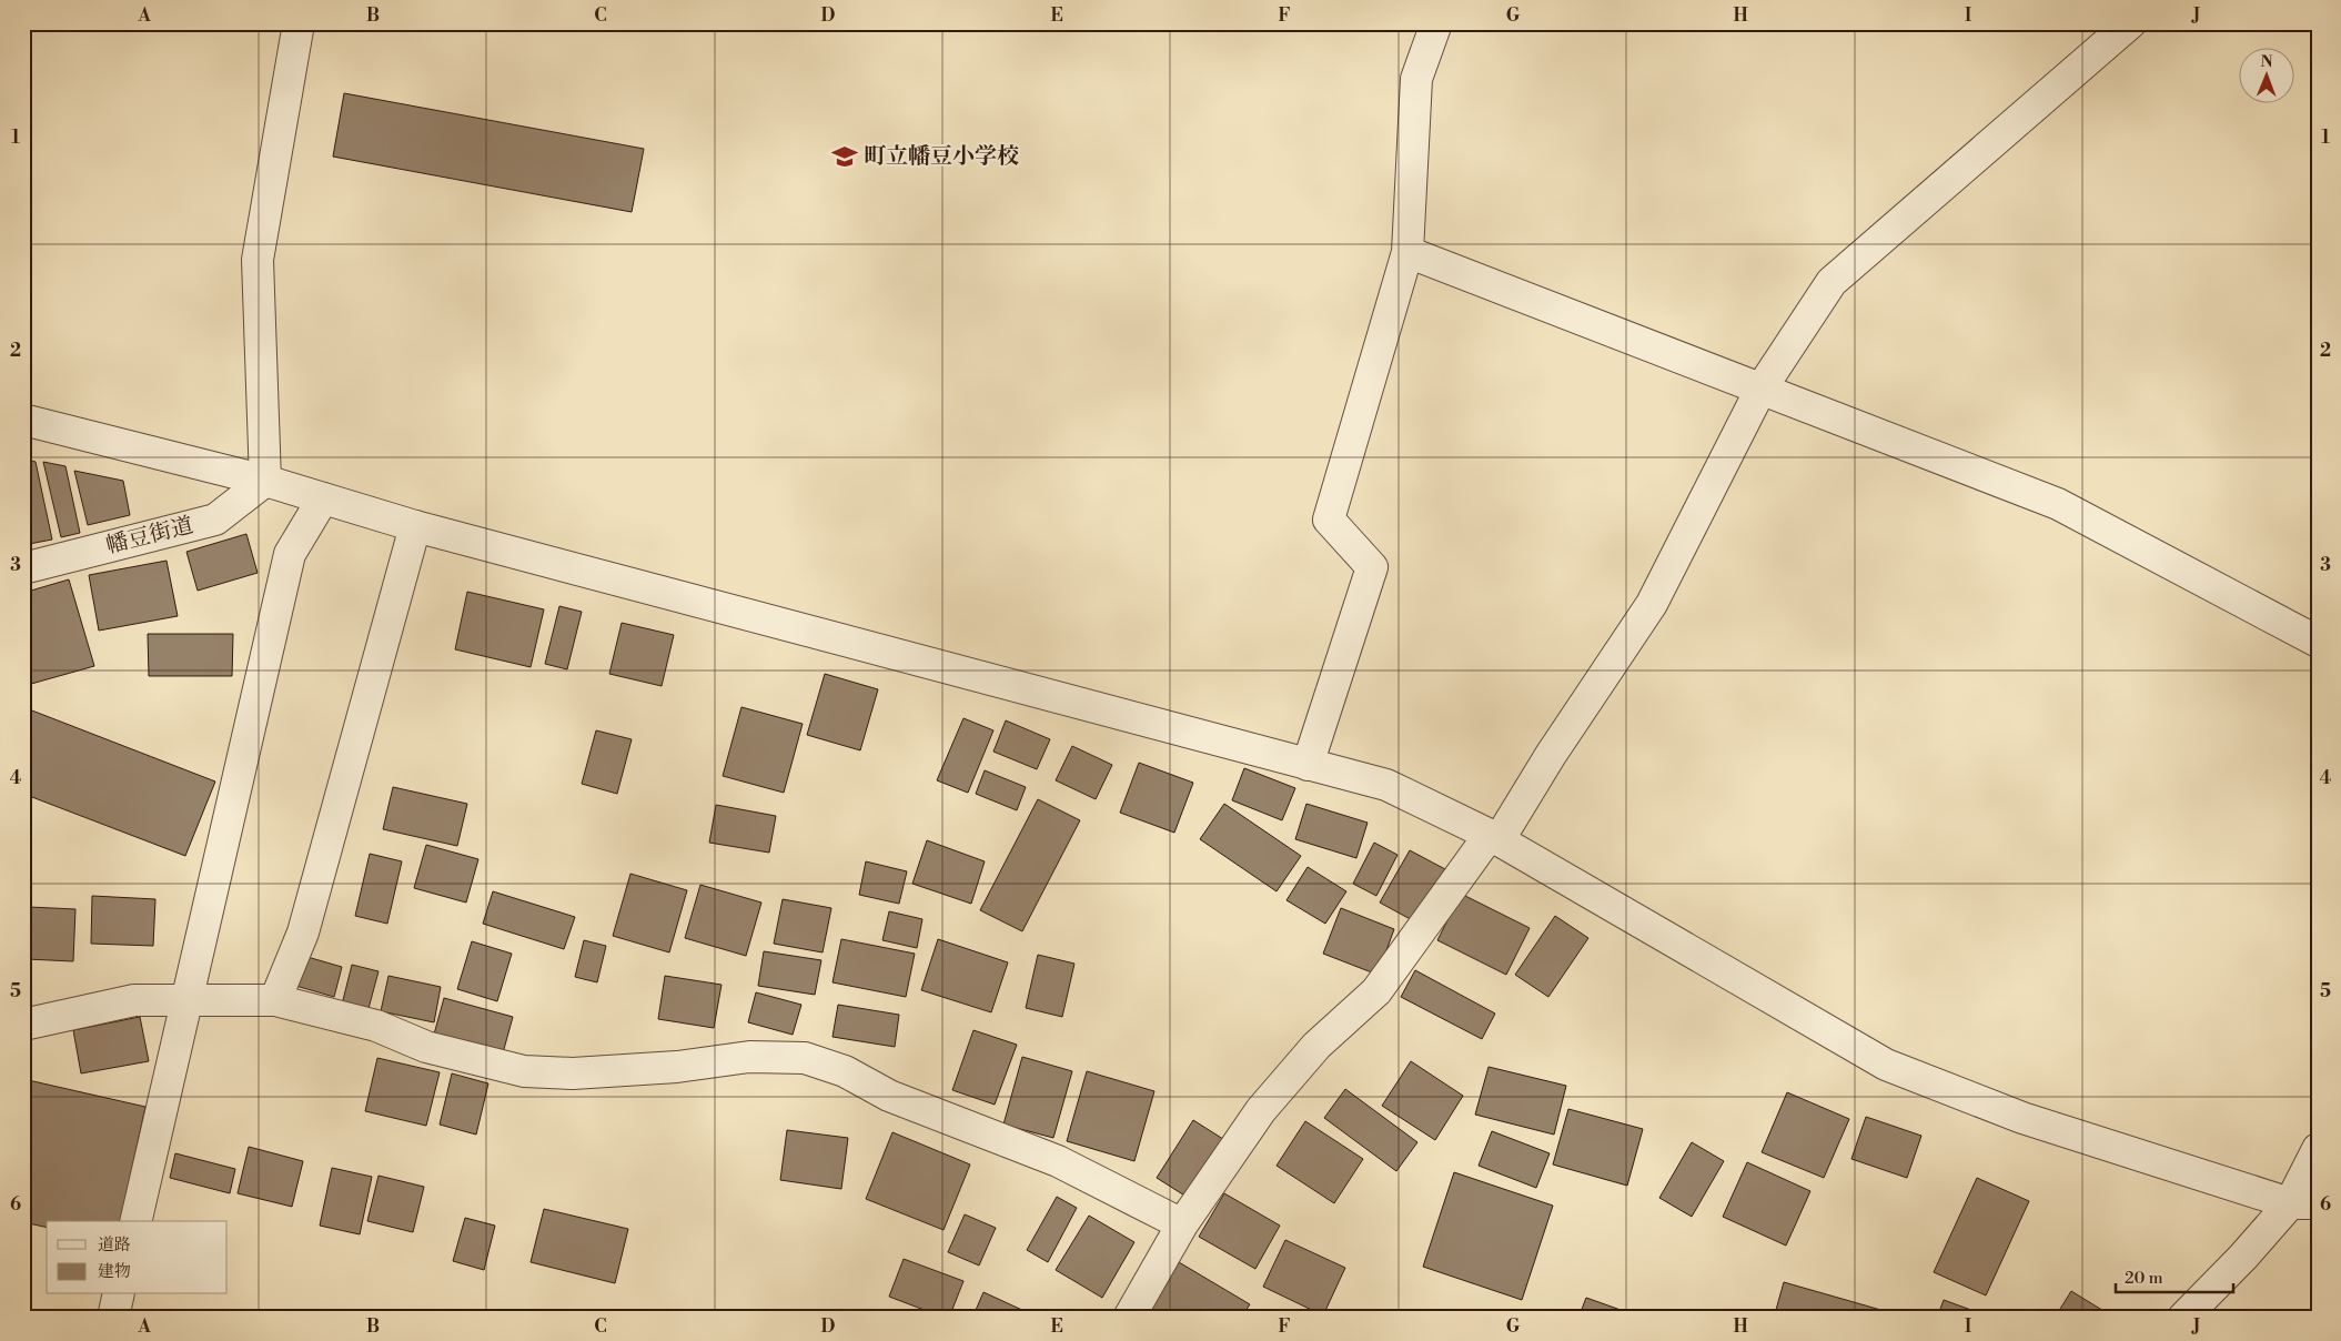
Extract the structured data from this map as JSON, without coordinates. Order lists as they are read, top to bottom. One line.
{"streets":{"street":["幡豆街道"]},"places":{"school or university":["町立幡豆小学校"]},"legend":["道路","建物"],"scale_bar":"20 m","north":"top","grid":{"columns":["A","B","C","D","E","F","G","H","I","J"],"rows":["1","2","3","4","5","6"]}}
